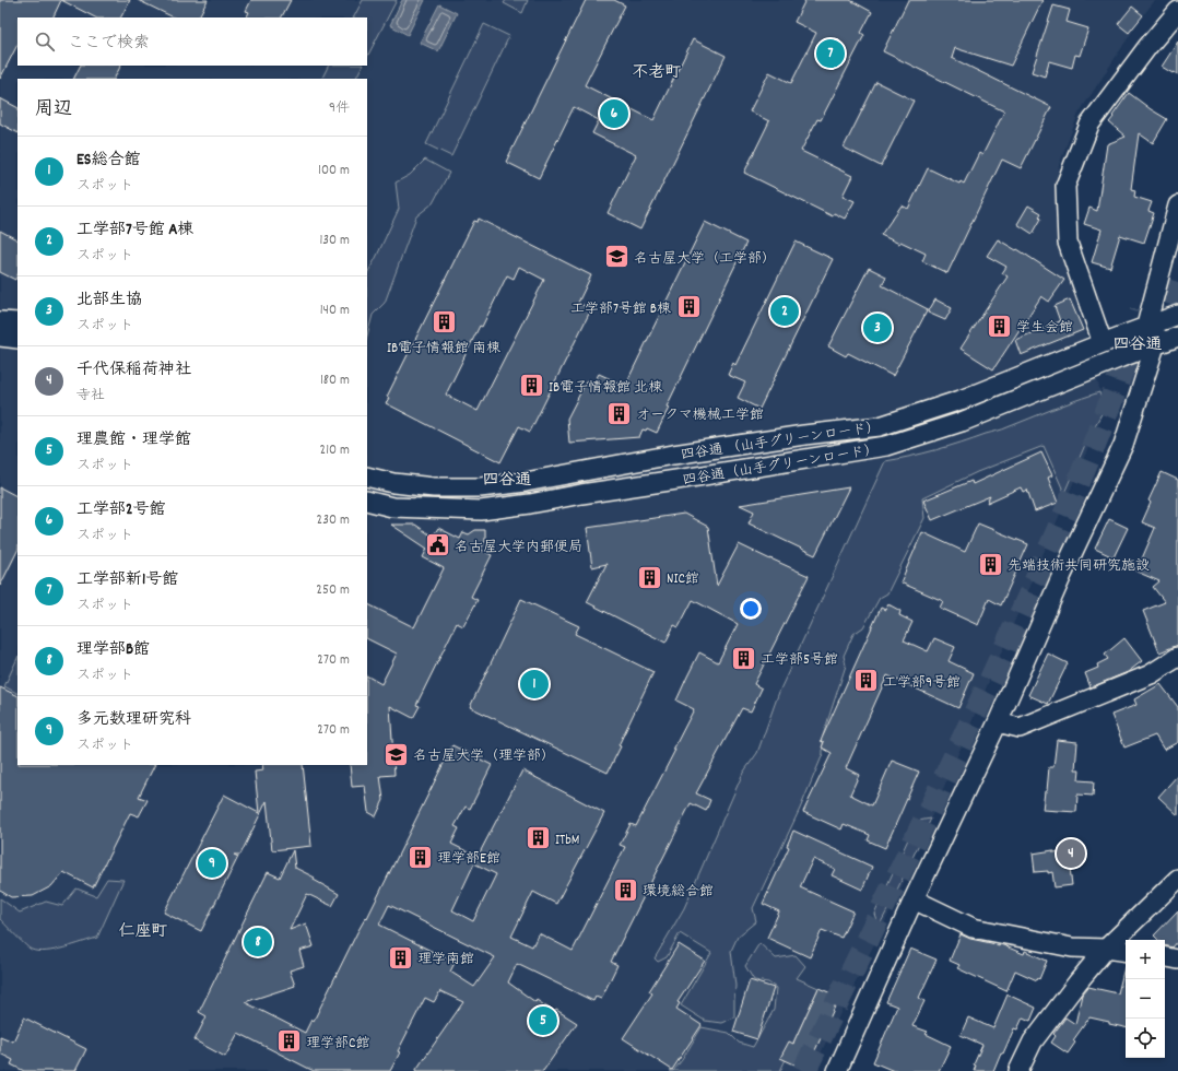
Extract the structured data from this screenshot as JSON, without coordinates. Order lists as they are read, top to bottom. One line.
{"streets":{"street":["四谷通 （山手グリーンロード）","四谷通（山手グリーンロード）"]},"districts":["不老町","四谷通","四谷通","仁座町"],"places":{"school or university":["名古屋大学（工学部）","名古屋大学（理学部）"],"building":["工学部7号館 B棟","IB電子情報館 南棟","学生会館","IB電子情報館 北棟","オークマ機械工学館","先端技術共同研究施設","NIC館","工学部5号館","工学部9号館","ITbM","理学部E館","環境総合館","理学南館","理学部C館"],"public building":["名古屋大学内郵便局"]},"page":{"search":"ここで検索","pins":["7","6","2","3","1","4","9","8","5"],"heading":["周辺","9件"],"list":[{"mark":"1","name":"ES総合館","note":"スポット","value":"100 m"},{"mark":"2","name":"工学部7号館 A棟","note":"スポット","value":"130 m"},{"mark":"3","name":"北部生協","note":"スポット","value":"140 m"},{"mark":"4","name":"千代保稲荷神社","note":"寺社","value":"180 m"},{"mark":"5","name":"理農館・理学館","note":"スポット","value":"210 m"},{"mark":"6","name":"工学部2号館","note":"スポット","value":"230 m"},{"mark":"7","name":"工学部新1号館","note":"スポット","value":"250 m"},{"mark":"8","name":"理学部B館","note":"スポット","value":"270 m"},{"mark":"9","name":"多元数理研究科","note":"スポット","value":"270 m"}],"map_buttons":["+","−"]}}
